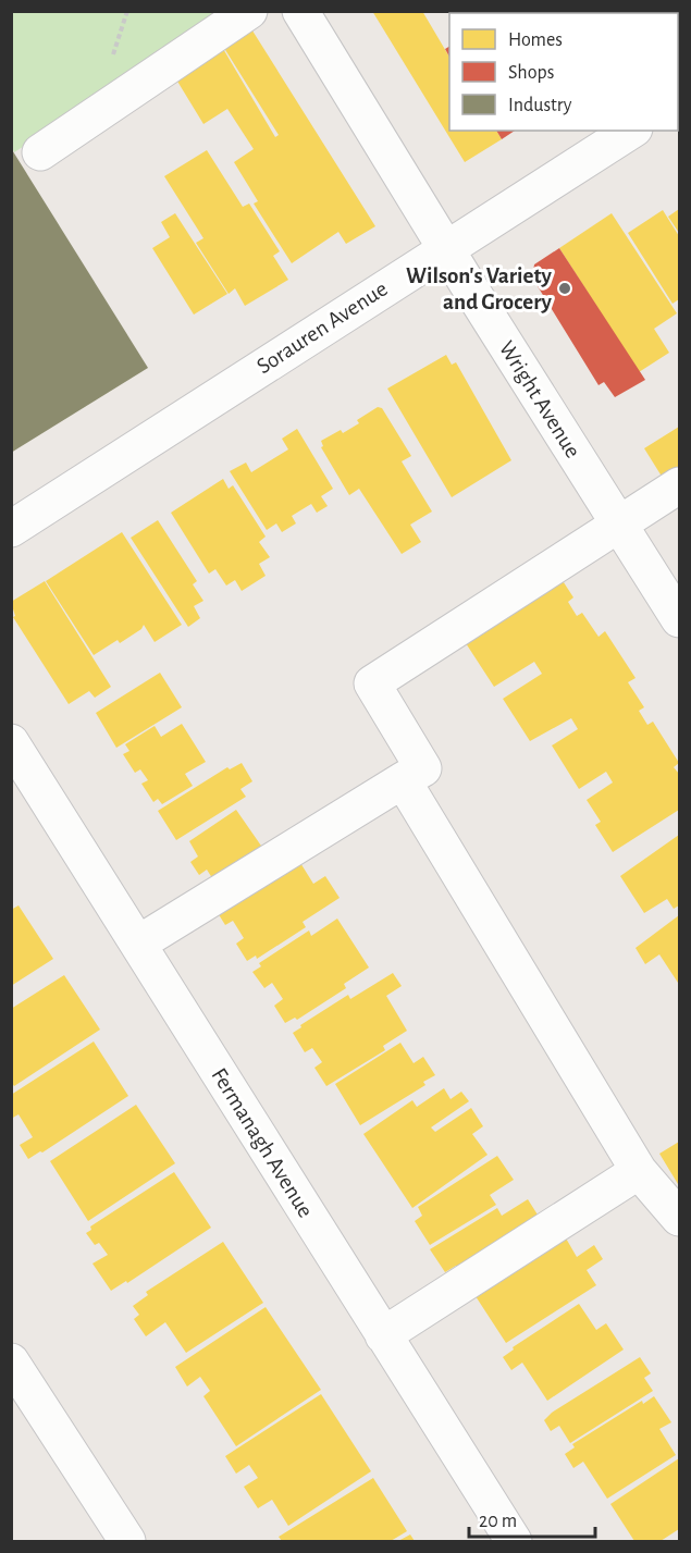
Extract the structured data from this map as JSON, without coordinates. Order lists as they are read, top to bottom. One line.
{"streets":{"street":["Sorauren Avenue","Wright Avenue","Fermanagh Avenue"]},"crossings":[["Sorauren Avenue","Wright Avenue"]],"places":["Wilson's Variety and Grocery"],"legend":["Homes","Shops","Industry"],"scale_bar":"20 m"}
